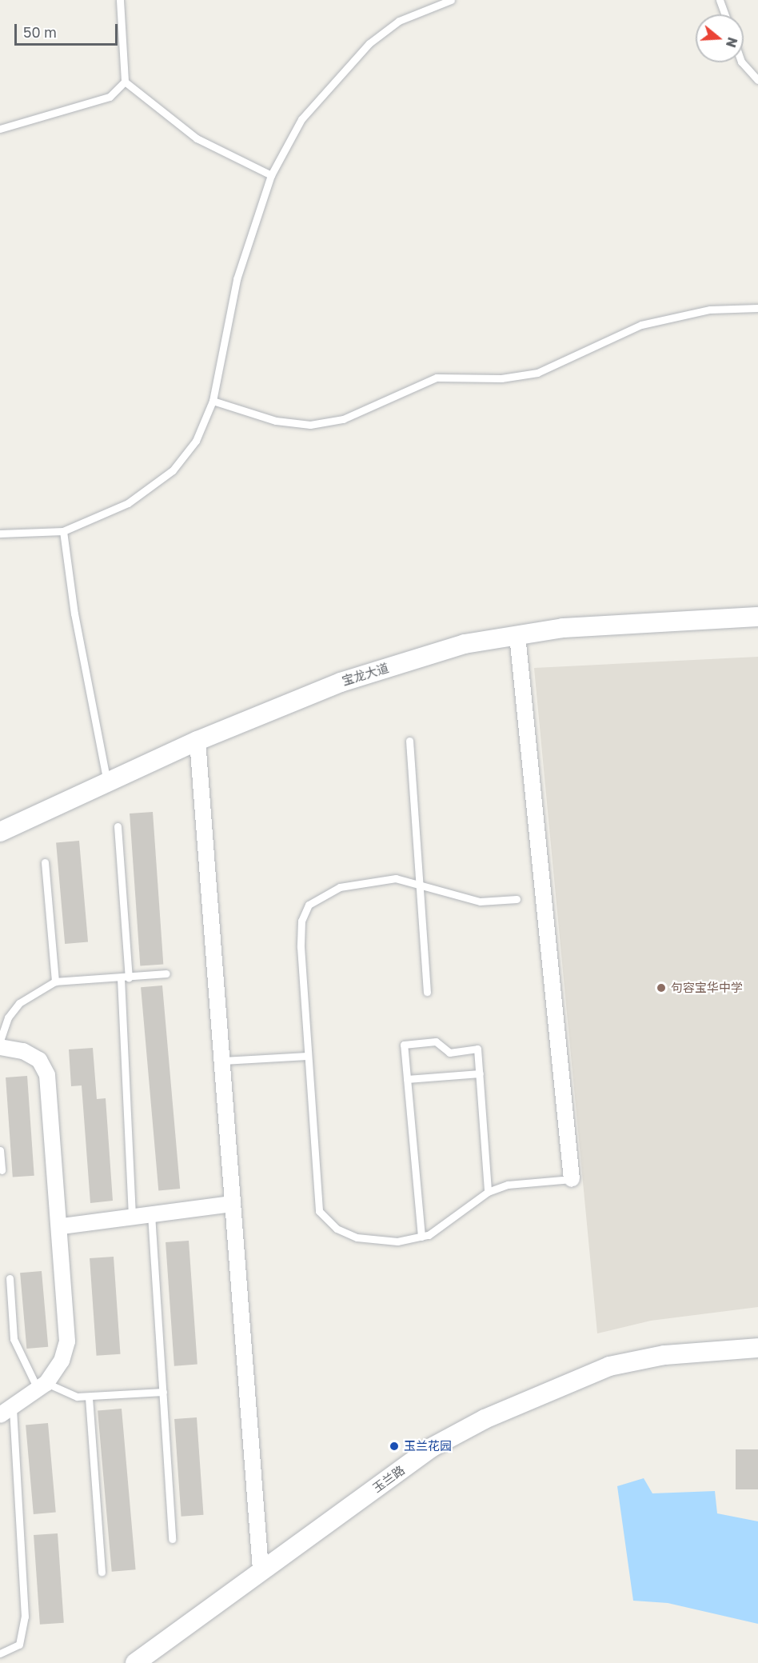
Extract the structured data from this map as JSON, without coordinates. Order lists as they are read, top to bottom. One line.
{"streets":{"street":["宝龙大道","玉兰路"]},"places":["句容宝华中学","玉兰花园"],"scale_bar":"50 m","north":"right"}
